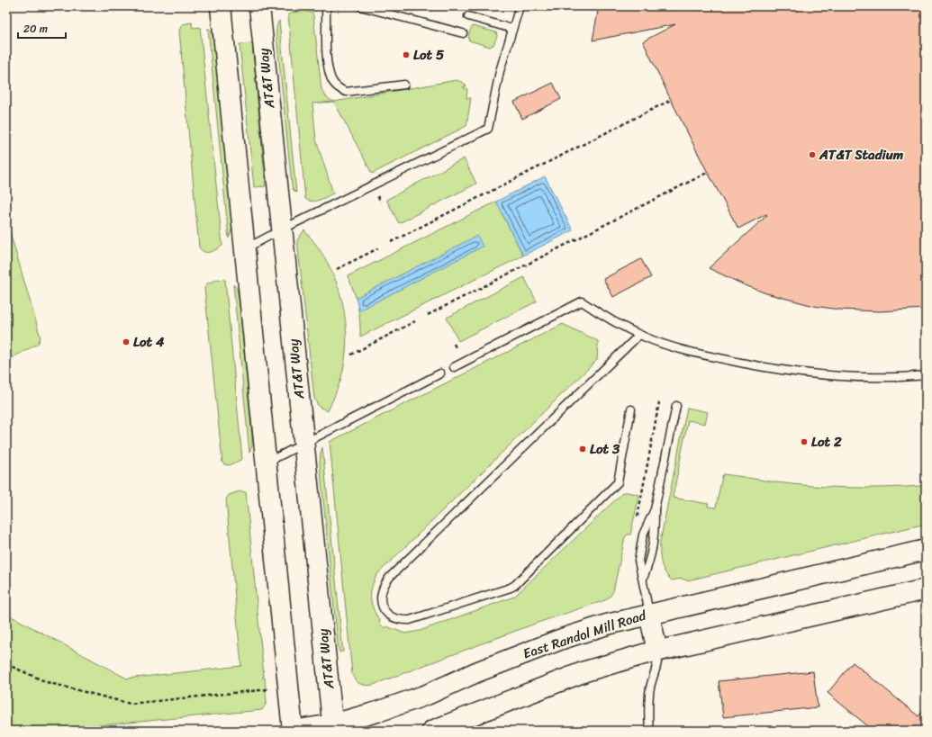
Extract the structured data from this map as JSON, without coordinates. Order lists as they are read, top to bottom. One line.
{"streets":{"main road":["AT&T Way","East Randol Mill Road"]},"crossings":[["AT&T Way","East Randol Mill Road"]],"places":["Lot 5","AT&T Stadium","Lot 4","Lot 2","Lot 3"],"scale_bar":"20 m"}
